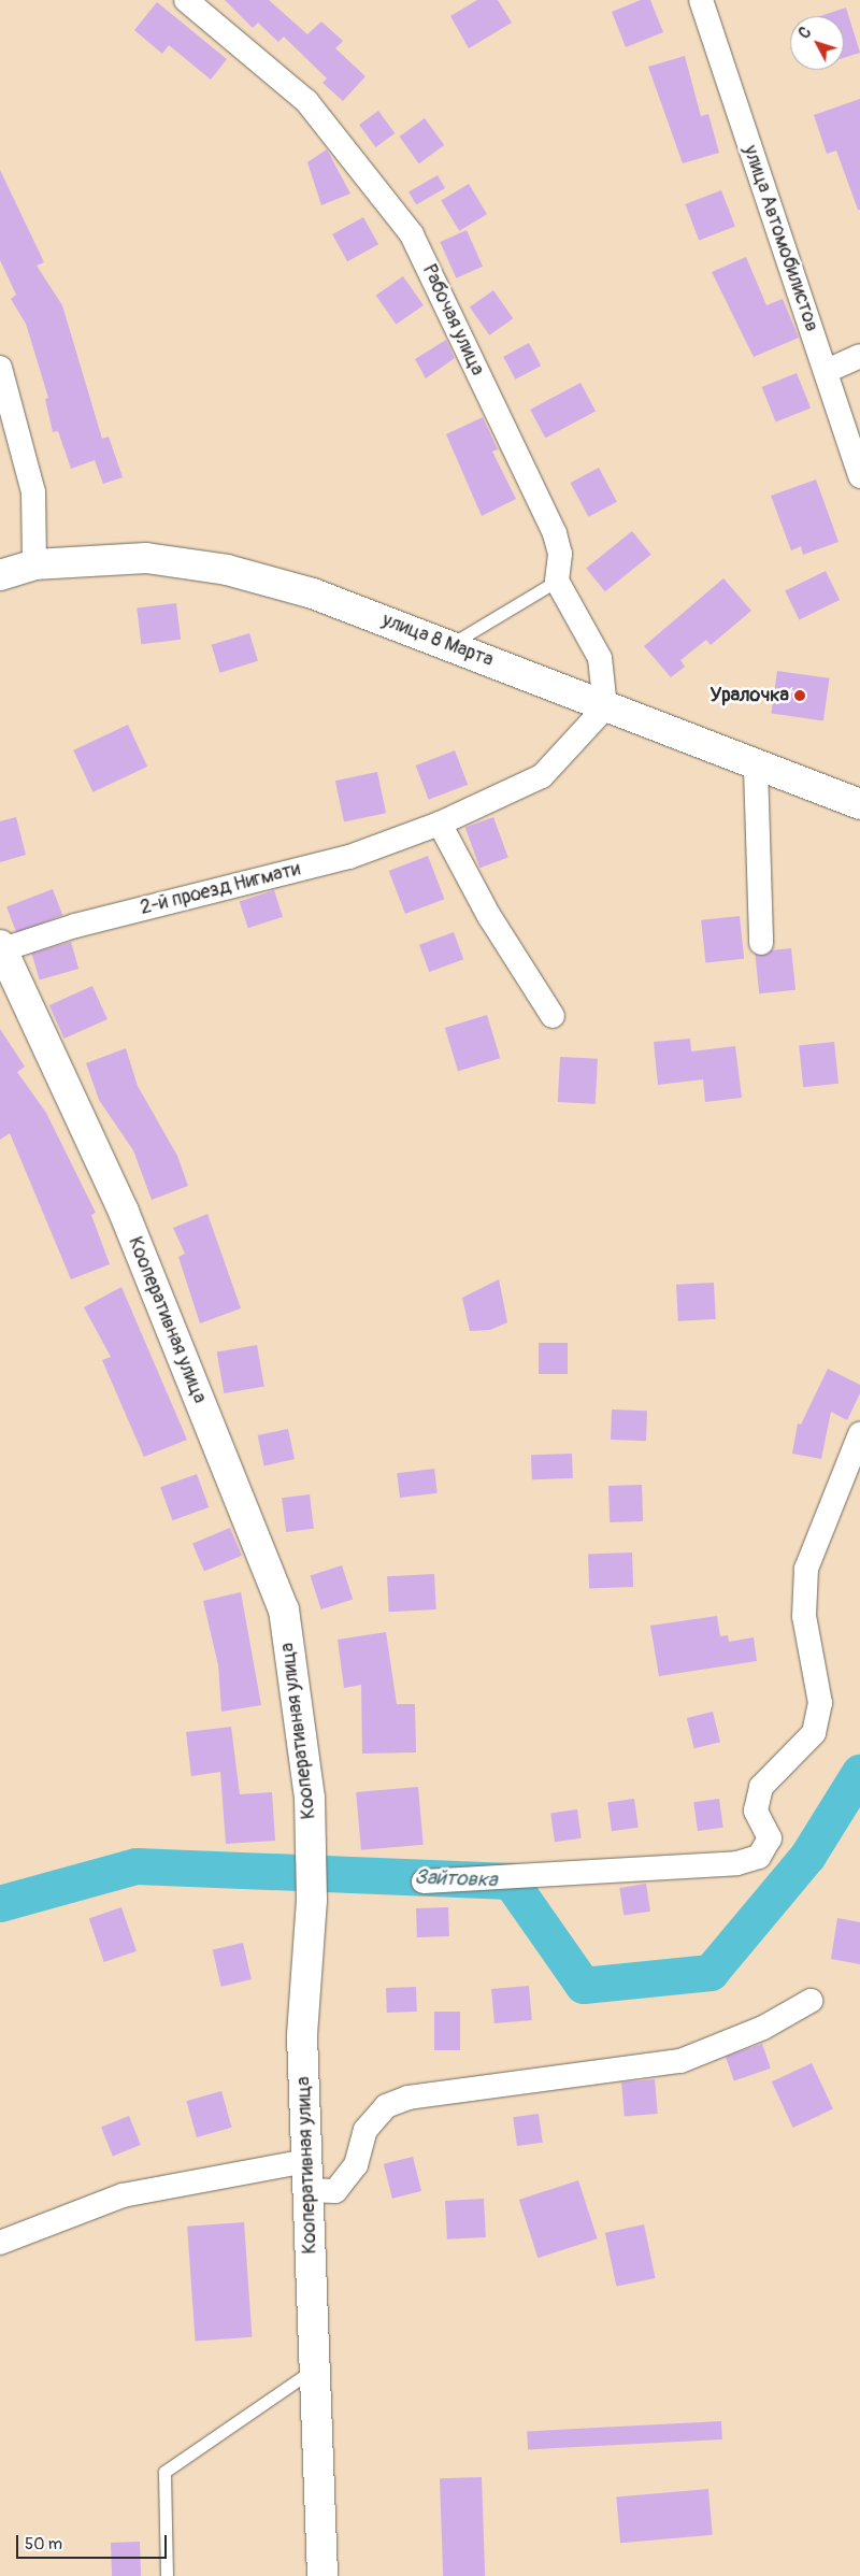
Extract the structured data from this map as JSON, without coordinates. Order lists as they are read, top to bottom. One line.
{"streets":{"main road":["улица 8 Марта","Кооперативная улица"],"street":["улица Автомобилистов","Рабочая улица","2-й проезд Нигмати"]},"crossings":[["улица 8 Марта","2-й проезд Нигмати"],["2-й проезд Нигмати","Кооперативная улица"]],"water":["Зайтовка"],"places":["Уралочка"],"scale_bar":"50 m","north":"top left"}
